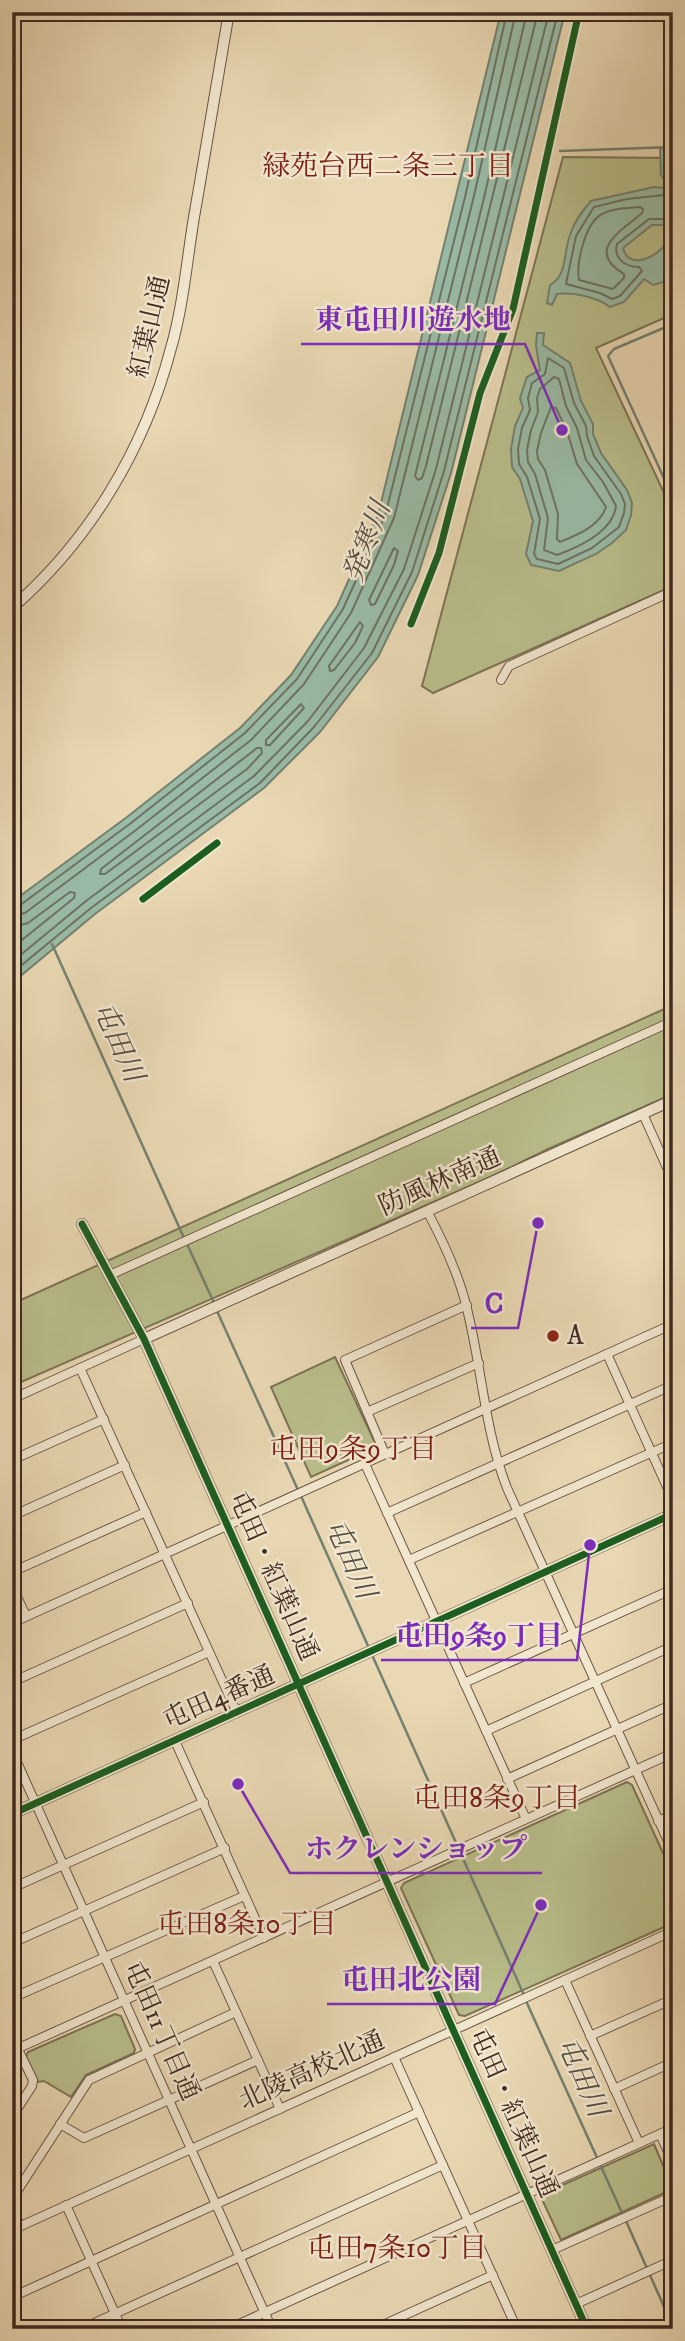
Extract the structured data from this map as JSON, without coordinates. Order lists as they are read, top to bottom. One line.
{"streets":{"street":["紅葉山通","防風林南通","屯田・紅葉山通","屯田4番通","屯田11丁目通","北陵高校北通"]},"crossings":[["防風林南通","屯田・紅葉山通"],["屯田・紅葉山通","屯田4番通"],["屯田・紅葉山通","北陵高校北通"],["屯田4番通","屯田11丁目通"],["屯田11丁目通","北陵高校北通"]],"districts":["緑苑台西二条三丁目","屯田9条9丁目","屯田8条9丁目","屯田8条10丁目","屯田7条10丁目"],"water":["発寒川","屯田川"],"places":["東屯田川遊水地","C","A","屯田9条9丁目","ホクレンショップ","屯田北公園"]}
